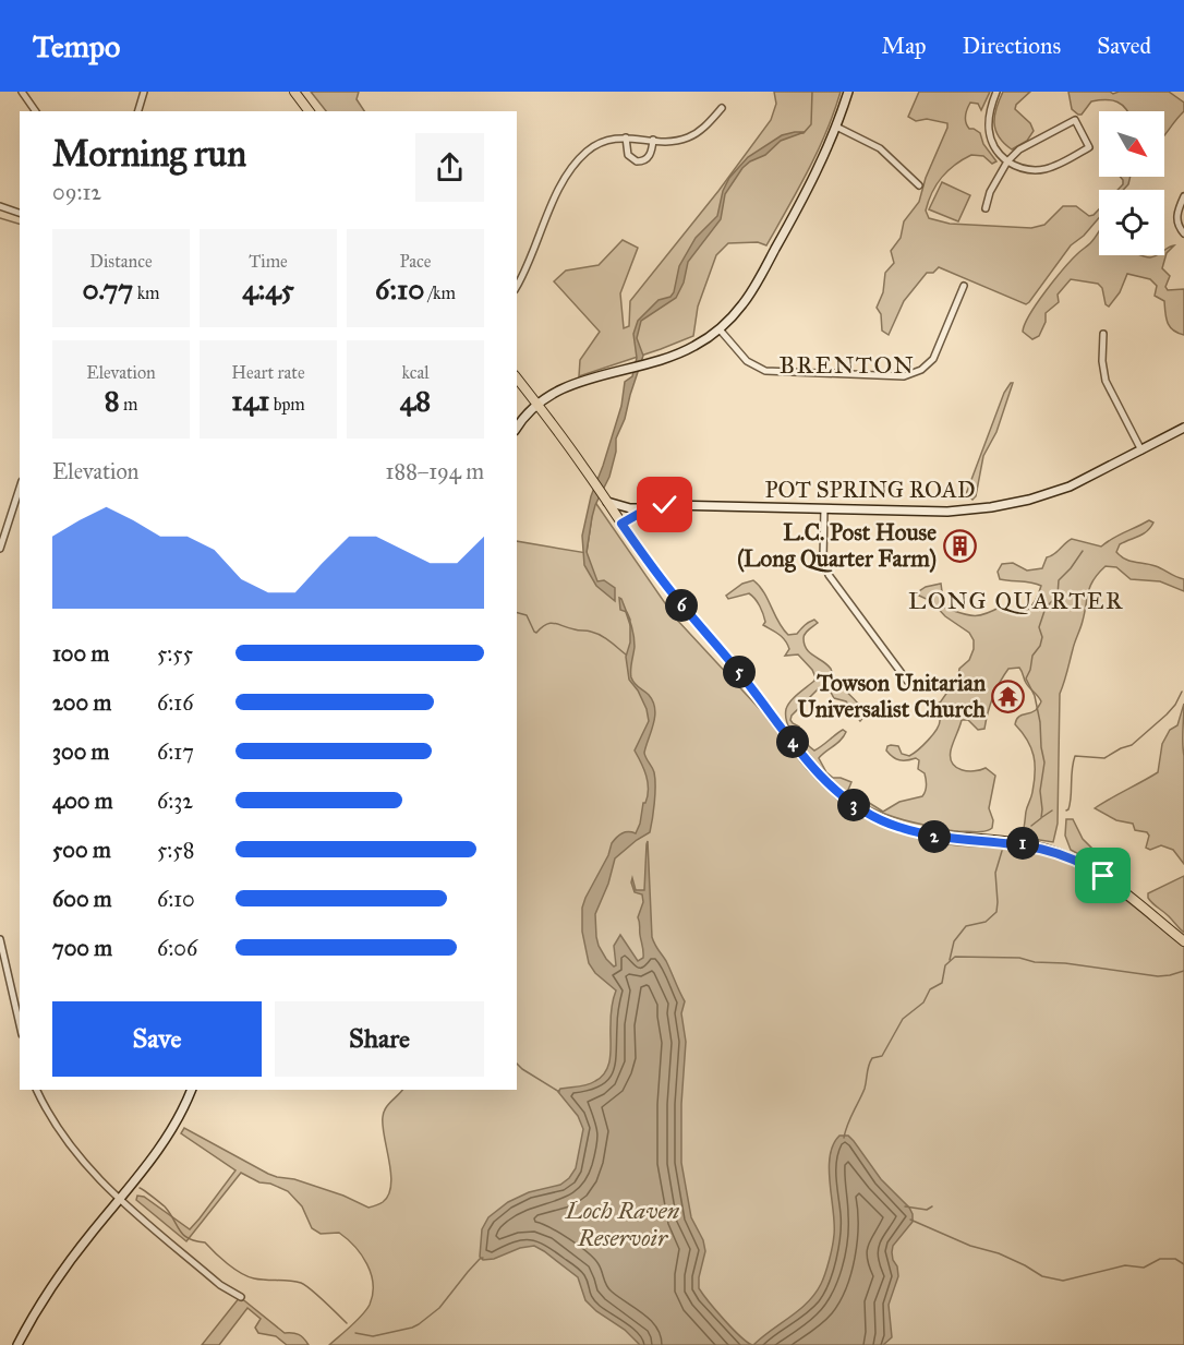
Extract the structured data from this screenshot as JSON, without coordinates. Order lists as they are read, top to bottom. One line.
{"streets":{"street":["POT SPRING ROAD"]},"districts":["BRENTON","LONG QUARTER"],"water":["Loch Raven Reservoir"],"places":{"building":["L.C. Post House (Long Quarter Farm)"],"temple":["Towson Unitarian Universalist Church"]},"north":"bottom right","page":{"header":"Tempo","nav":["Map","Directions","Saved"],"heading":["Morning run","09:12"],"stats":[["Distance","0.77 km"],["Time","4:45"],["Pace","6:10 /km"],["Elevation","8 m"],["Heart rate","141 bpm"],["kcal","48"]],"chart":["Elevation","188–194 m"],"pins":["6","5","4","3","2","1"],"list":[{"name":"100 m","note":"5:55"},{"name":"200 m","note":"6:16"},{"name":"300 m","note":"6:17"},{"name":"400 m","note":"6:32"},{"name":"500 m","note":"5:58"},{"name":"600 m","note":"6:10"},{"name":"700 m","note":"6:06"}],"buttons":["Save","Share"]}}
